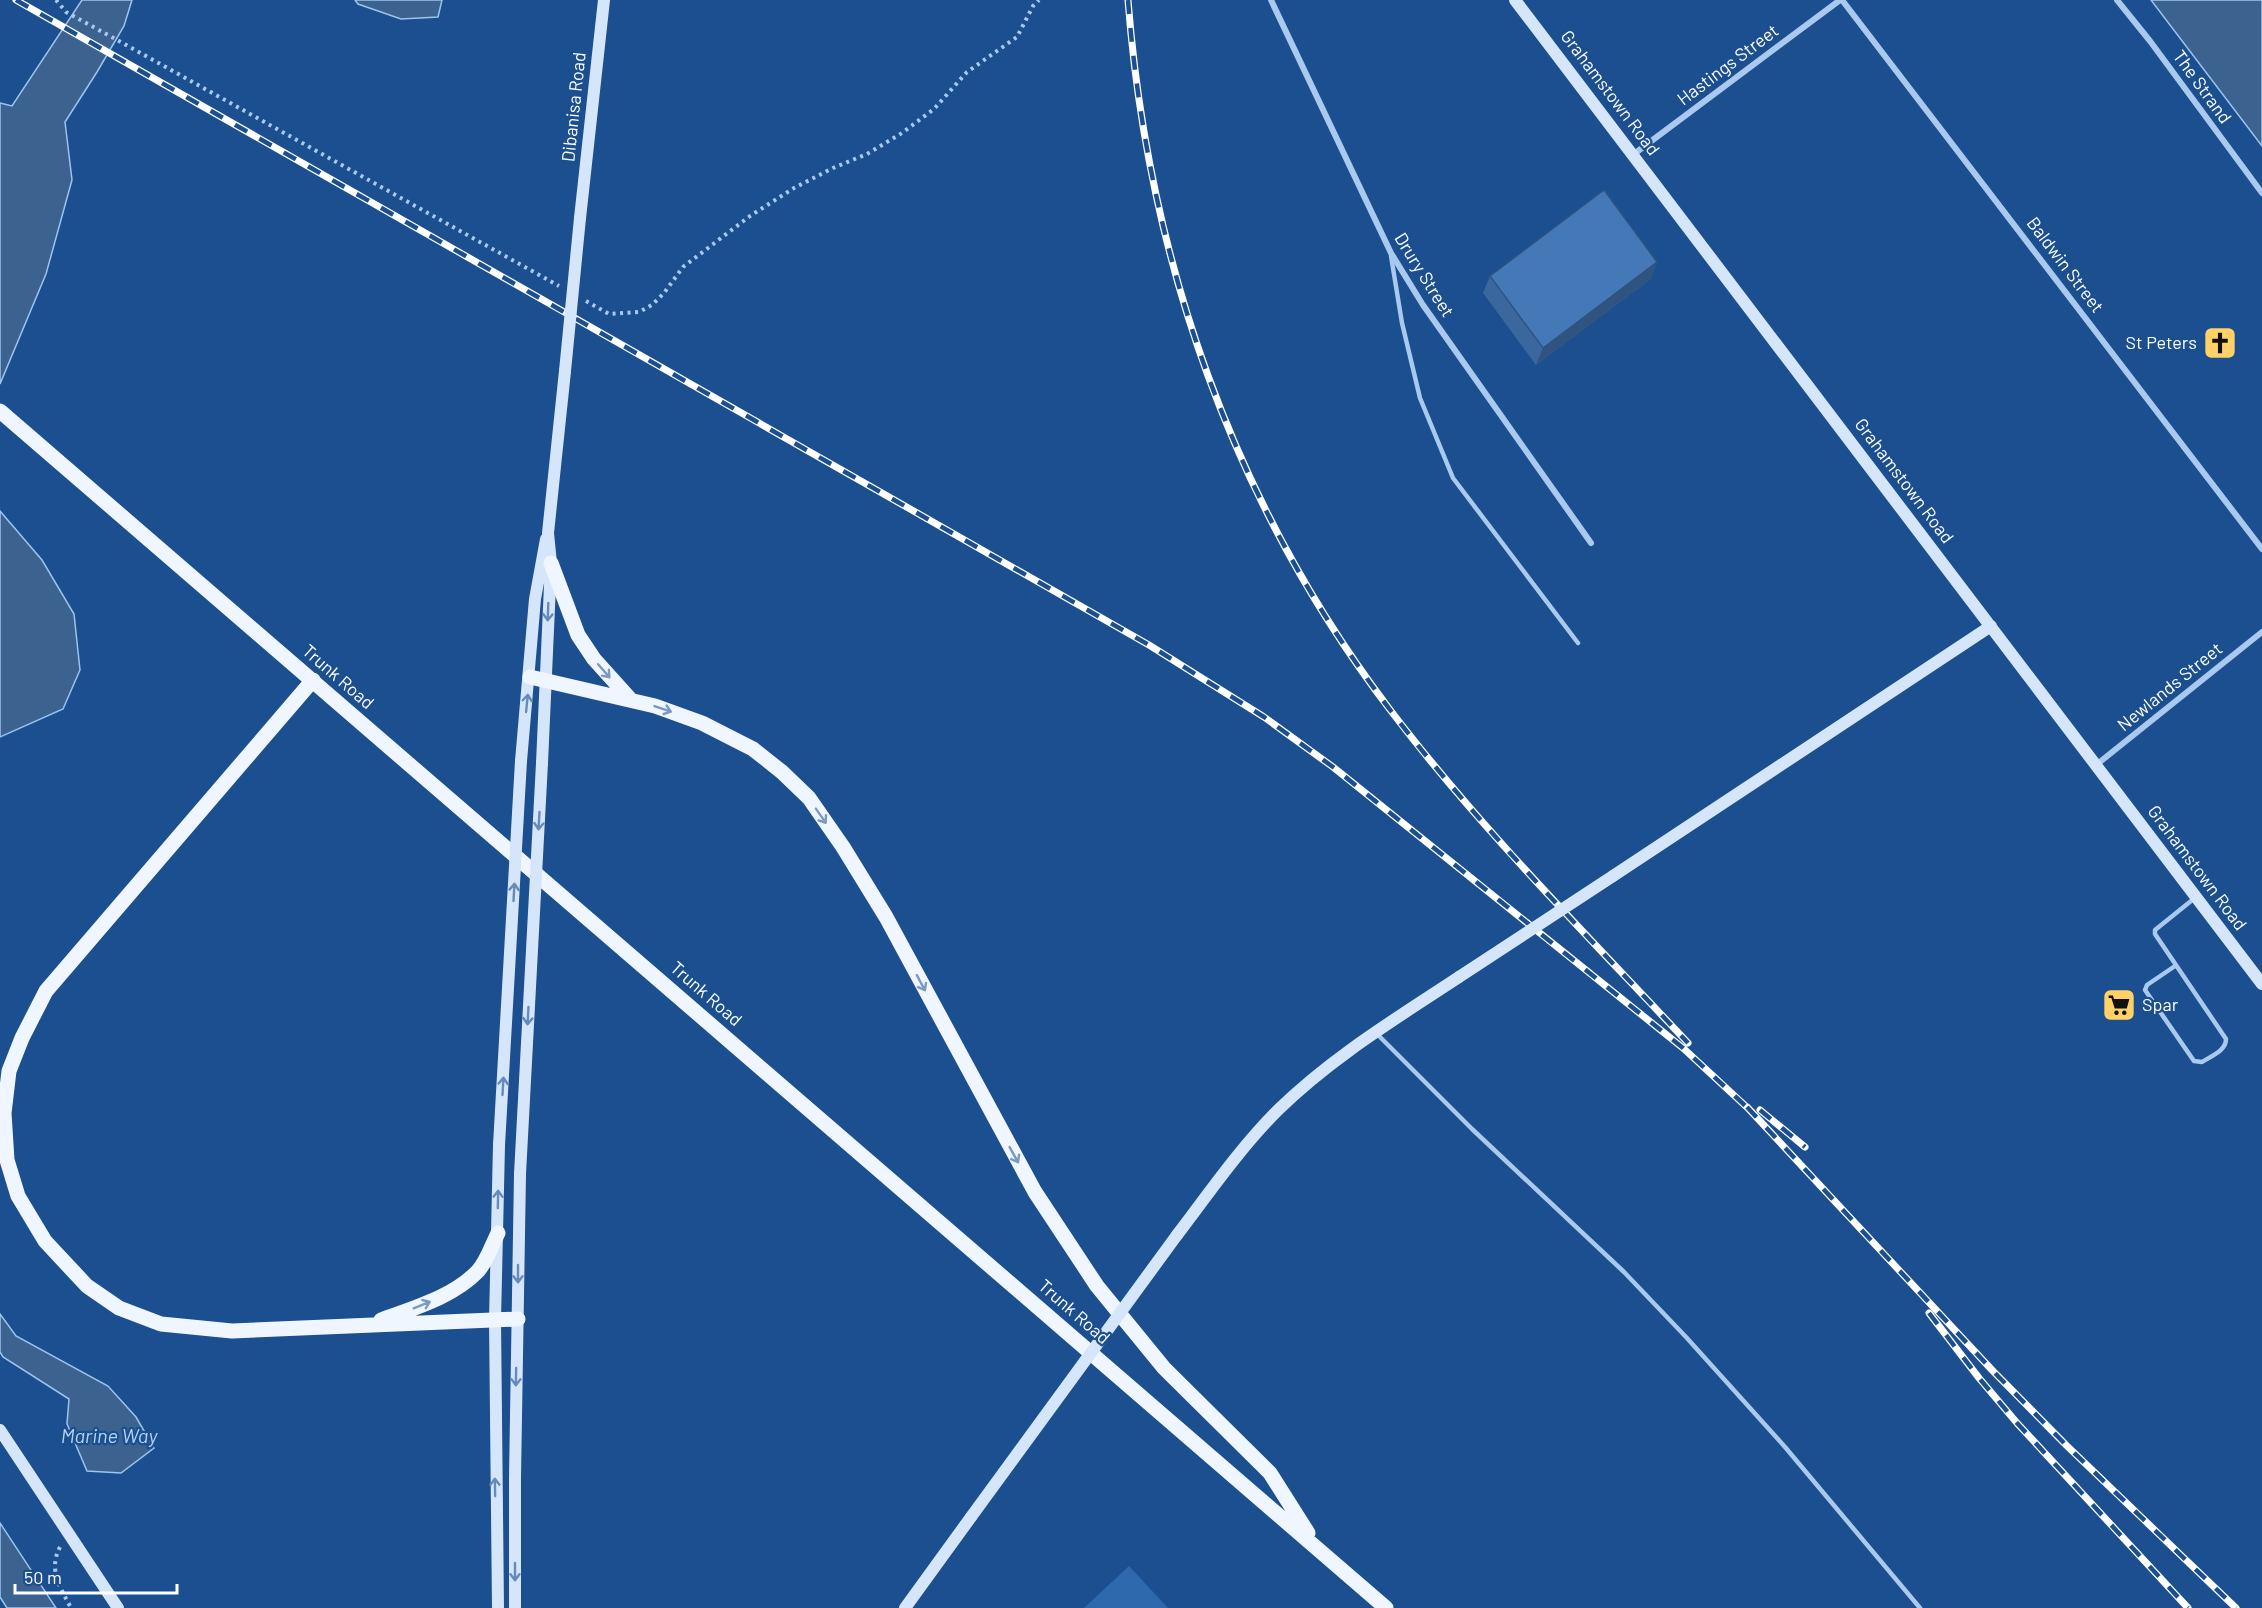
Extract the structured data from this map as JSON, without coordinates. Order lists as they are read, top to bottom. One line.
{"streets":{"main road":["Grahamstown Road","Dibanisa Road","Trunk Road"],"street":["Hastings Street","The Strand","Baldwin Street","Drury Street","Newlands Street"]},"crossings":[["Hastings Street","Grahamstown Road"],["Hastings Street","Baldwin Street"],["Grahamstown Road","Newlands Street"]],"water":["Marine Way"],"places":{"church":["St Peters"],"supermarket":["Spar"]},"scale_bar":"50 m"}
